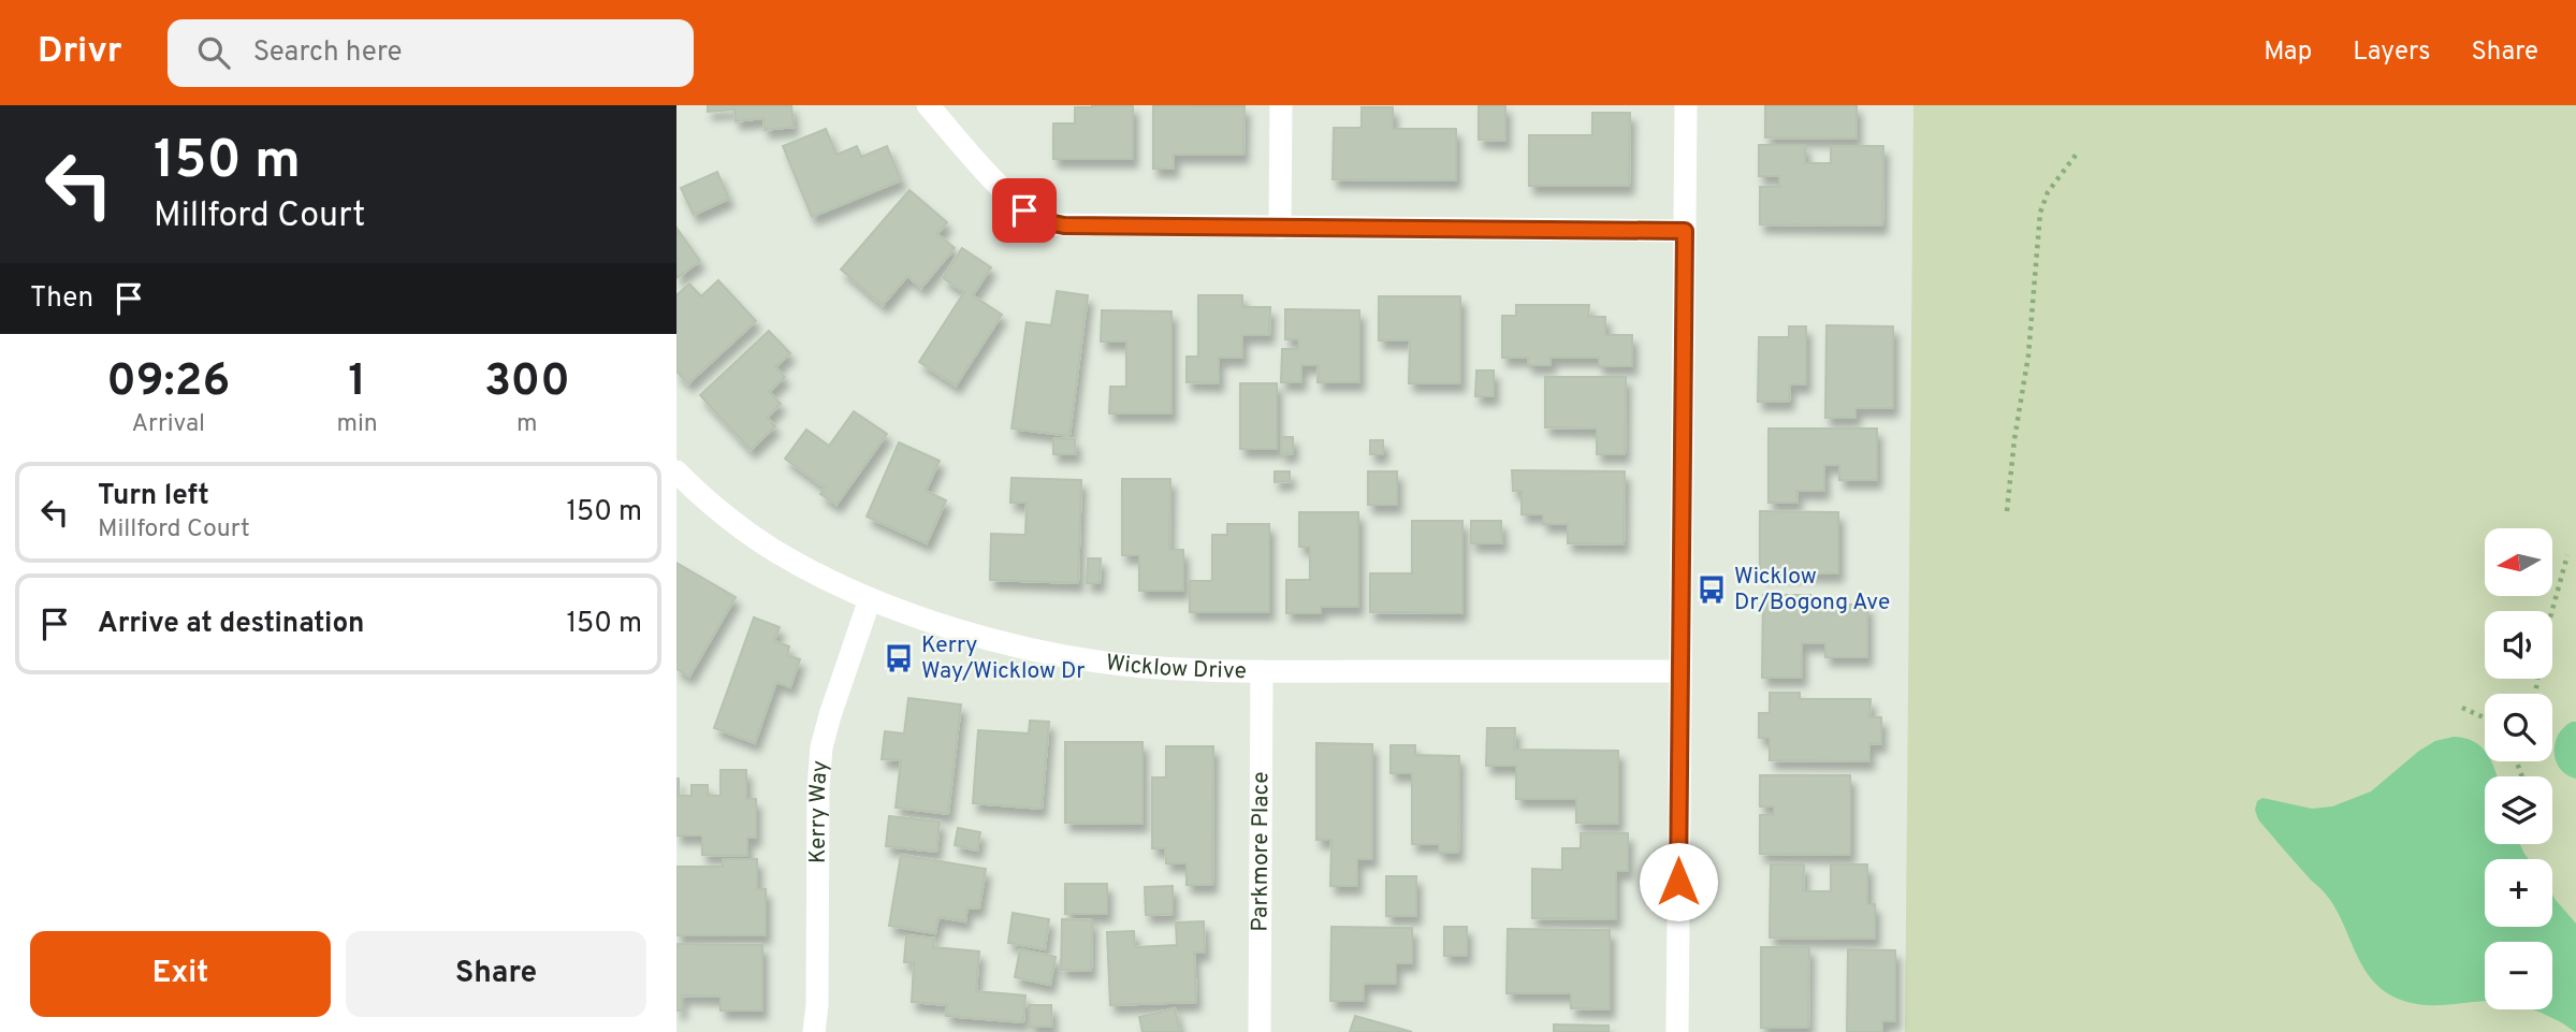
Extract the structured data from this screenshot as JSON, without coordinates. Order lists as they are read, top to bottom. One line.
{"streets":{"street":["Wicklow Drive","Kerry Way","Parkmore Place"]},"crossings":[["Wicklow Drive","Kerry Way"],["Wicklow Drive","Parkmore Place"]],"places":{"bus stop":["Wicklow Dr/Bogong Ave","Kerry Way/Wicklow Dr"]},"north":"left","page":{"header":"Drivr","search":"Search here","nav":["Map","Layers","Share"],"turn":["150 m","Millford Court"],"then":"Then","eta":["09:26","Arrival","1","min","300","m"],"list":[{"name":"Turn left","note":"Millford Court","value":"150 m"},{"name":"Arrive at destination","value":"150 m"}],"map_buttons":["+","−"],"buttons":["Exit","Share"]}}
